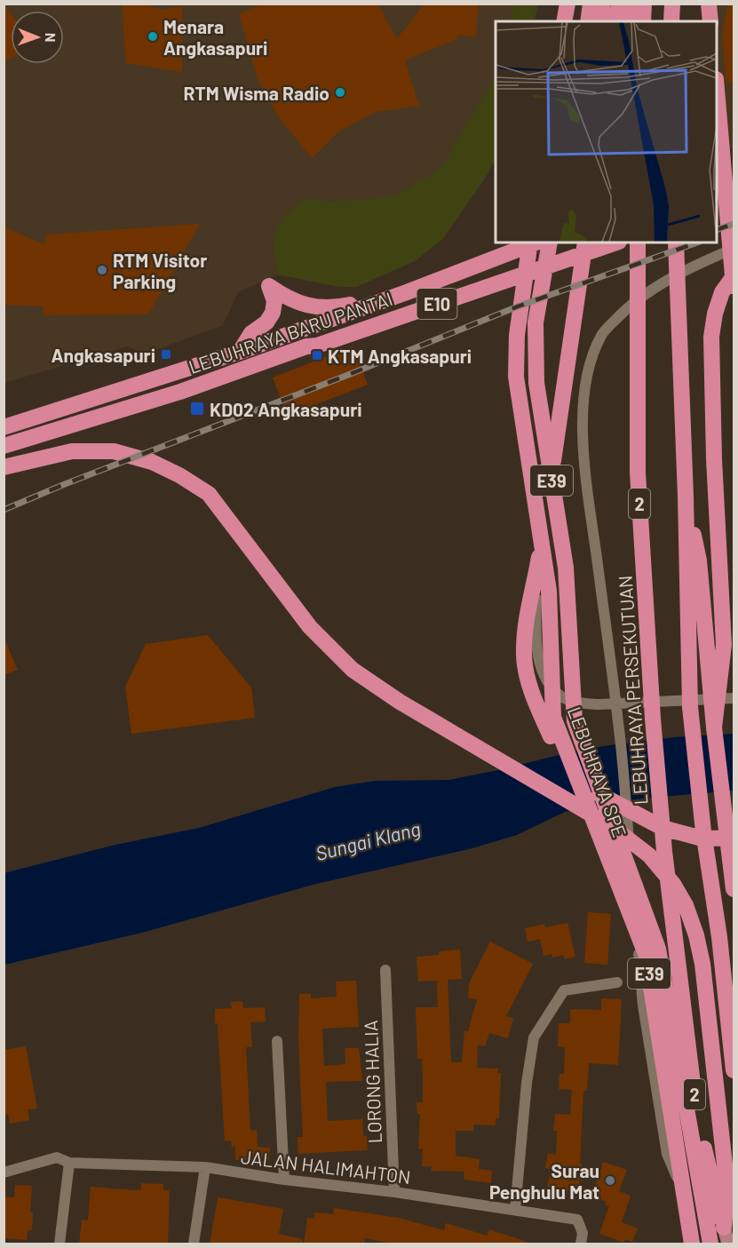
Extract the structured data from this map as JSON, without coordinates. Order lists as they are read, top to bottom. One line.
{"streets":{"highway":["E10","LEBUHRAYA BARU PANTAI","E39","2","LEBUHRAYA PERSEKUTUAN","LEBUHRAYA SPE"],"street":["LORONG HALIA","JALAN HALIMAHTON"]},"crossings":[["2","LEBUHRAYA PERSEKUTUAN"],["LORONG HALIA","JALAN HALIMAHTON"]],"water":["Sungai Klang"],"places":{"other":["Menara Angkasapuri","RTM Wisma Radio","RTM Visitor Parking","Surau Penghulu Mat"],"transit":["Angkasapuri","KTM Angkasapuri","KD02 Angkasapuri"]},"north":"right"}
